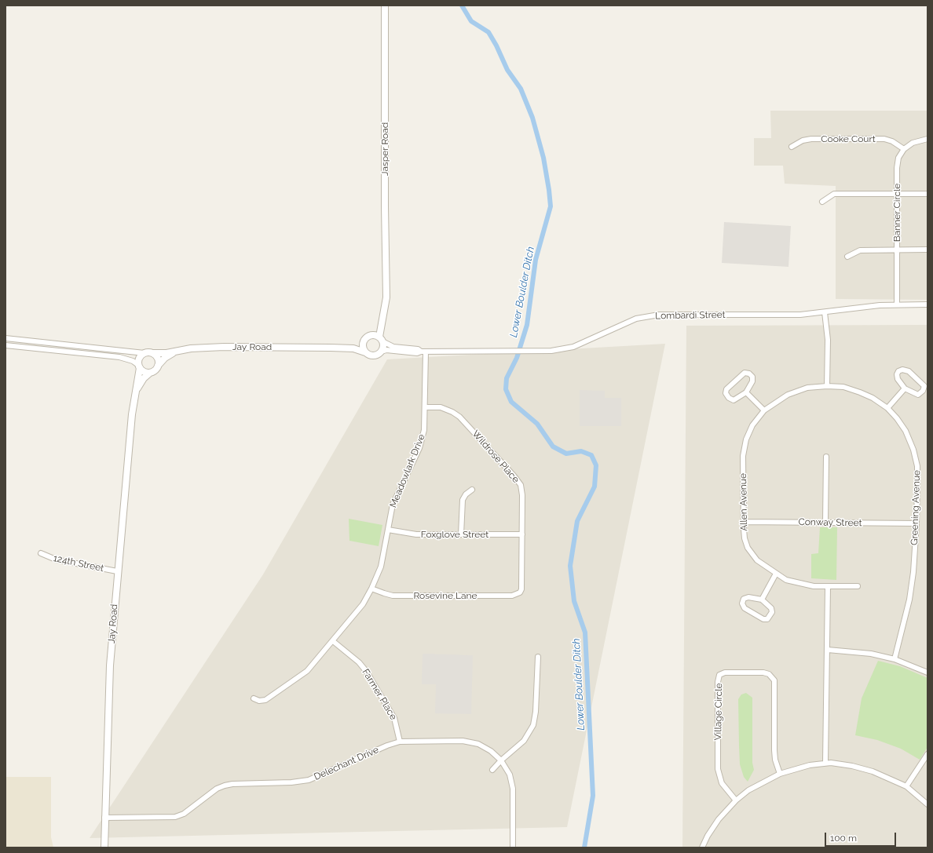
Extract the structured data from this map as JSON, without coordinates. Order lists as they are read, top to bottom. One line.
{"streets":{"street":["Cooke Court","Jasper Road","Banner Circle","Lombardi Street","Jay Road","Wildrose Place","Meadowlark Drive","Allen Avenue","Greening Avenue","Conway Street","Foxglove Street","124th Street","Rosevine Lane","Farmer Place","Village Circle","Delechant Drive"]},"crossings":[["Cooke Court","Banner Circle"],["Jasper Road","Lombardi Street"],["Jasper Road","Jay Road"],["Banner Circle","Lombardi Street"],["Lombardi Street","Jay Road"],["Lombardi Street","Meadowlark Drive"],["Jay Road","124th Street"],["Jay Road","Delechant Drive"],["Wildrose Place","Meadowlark Drive"],["Wildrose Place","Foxglove Street"],["Wildrose Place","Rosevine Lane"],["Meadowlark Drive","Foxglove Street"],["Meadowlark Drive","Rosevine Lane"],["Meadowlark Drive","Farmer Place"],["Allen Avenue","Greening Avenue"],["Allen Avenue","Conway Street"],["Greening Avenue","Conway Street"],["Farmer Place","Delechant Drive"]],"water":["Lower Boulder Ditch"],"scale_bar":"100 m"}
